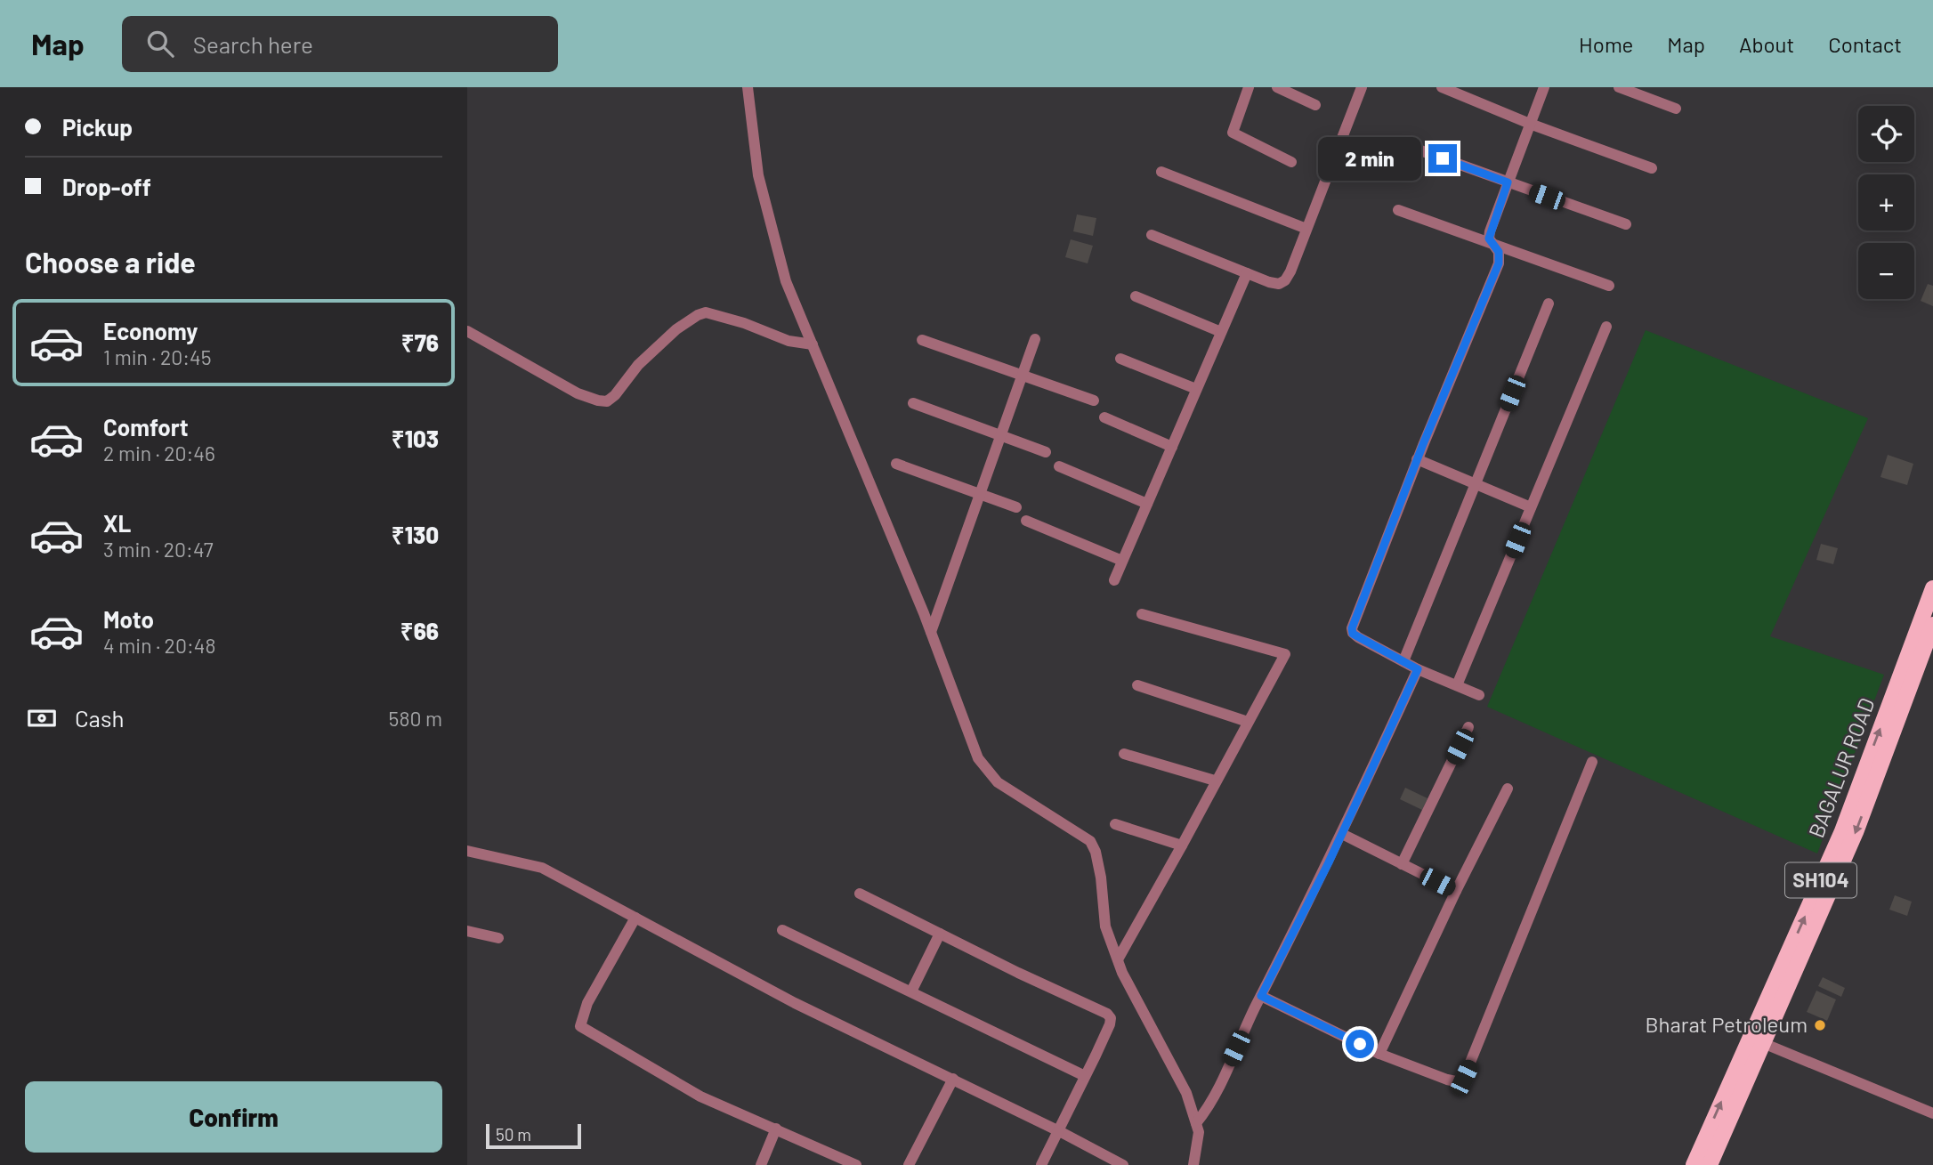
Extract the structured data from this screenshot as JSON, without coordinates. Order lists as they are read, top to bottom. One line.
{"streets":{"main road":["BAGALUR ROAD","SH104"]},"places":["Bharat Petroleum"],"scale_bar":"50 m","page":{"header":"Map","search":"Search here","nav":["Home","Map","About","Contact"],"banner":["Pickup","Drop-off"],"map_buttons":["+","−"],"bubble":"2 min","heading":"Choose a ride","list":[{"name":"Economy","note":"1 min · 20:45","value":"₹76"},{"name":"Comfort","note":"2 min · 20:46","value":"₹103"},{"name":"XL","note":"3 min · 20:47","value":"₹130"},{"name":"Moto","note":"4 min · 20:48","value":"₹66"}],"pay":["Cash","580 m"],"buttons":"Confirm","scale":"50 m"}}
